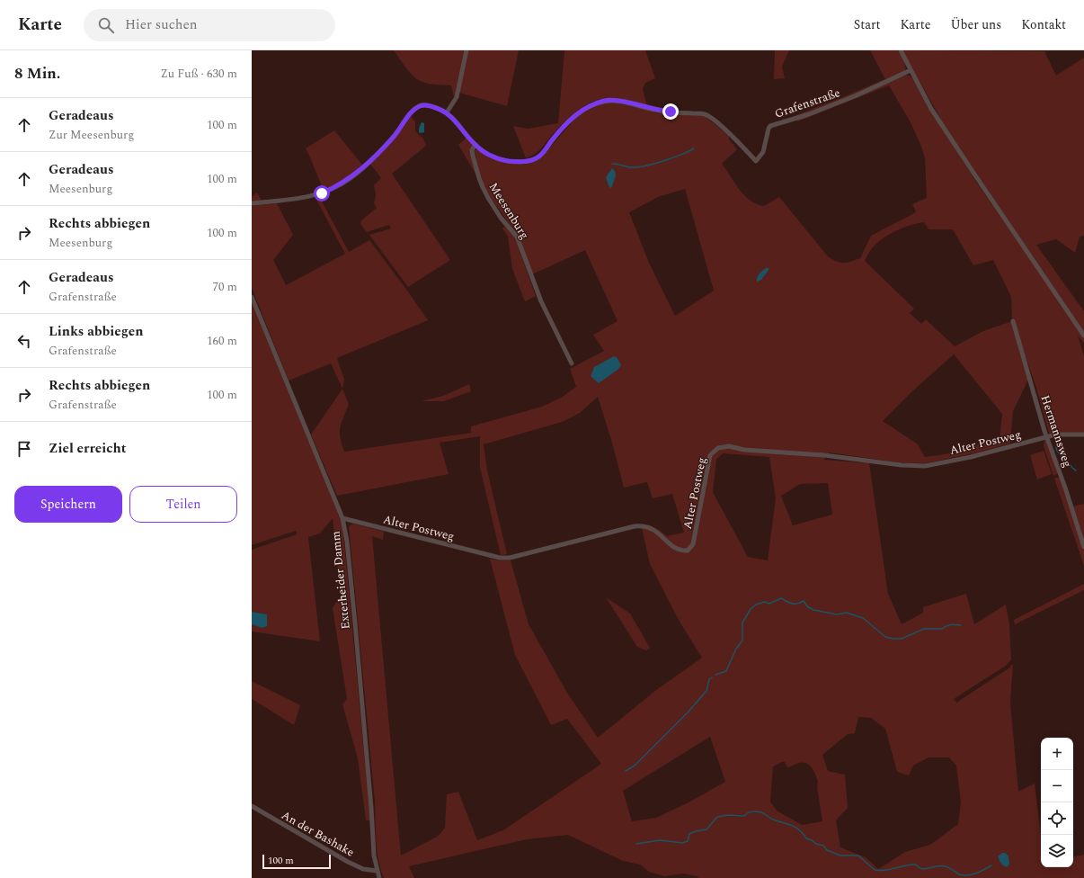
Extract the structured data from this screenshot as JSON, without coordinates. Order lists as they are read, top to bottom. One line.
{"streets":{"street":["Grafenstraße","Meesenburg","Hermannsweg","Alter Postweg","Exterheider Damm","An der Bashake"]},"crossings":[["Grafenstraße","Meesenburg"],["Hermannsweg","Alter Postweg"],["Alter Postweg","Exterheider Damm"],["Exterheider Damm","An der Bashake"]],"scale_bar":"100 m","page":{"header":"Karte","search":"Hier suchen","nav":["Start","Karte","Über uns","Kontakt"],"heading":["8 Min.","Zu Fuß · 630 m"],"list":[["Geradeaus","Zur Meesenburg","100 m"],["Geradeaus","Meesenburg","100 m"],["Rechts abbiegen","Meesenburg","100 m"],["Geradeaus","Grafenstraße","70 m"],["Links abbiegen","Grafenstraße","160 m"],["Rechts abbiegen","Grafenstraße","100 m"],"Ziel erreicht"],"buttons":["Speichern","Teilen"],"map_buttons":["+","−"],"scale":"100 m"}}
